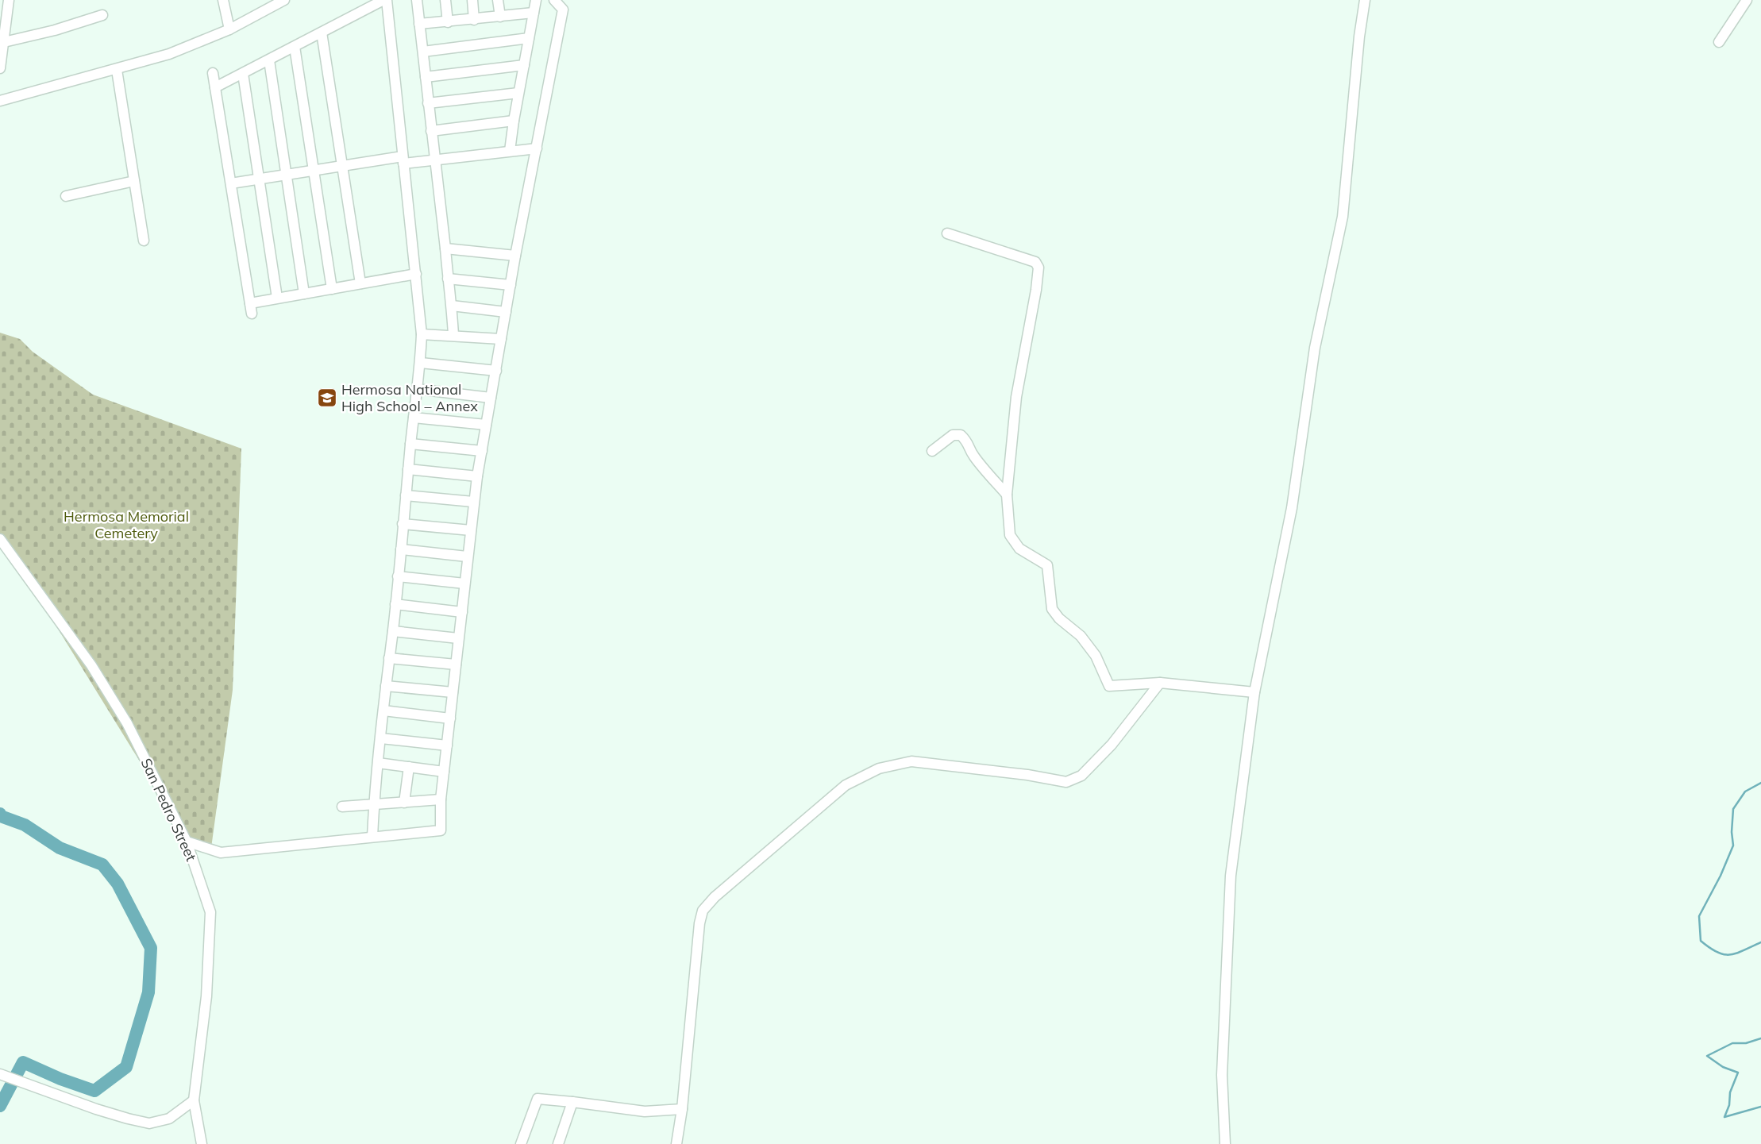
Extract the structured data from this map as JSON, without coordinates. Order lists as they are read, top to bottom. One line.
{"streets":{"street":["San Pedro Street"]},"parks":["Hermosa Memorial Cemetery"],"places":{"school or university":["Hermosa National High School – Annex"]}}
